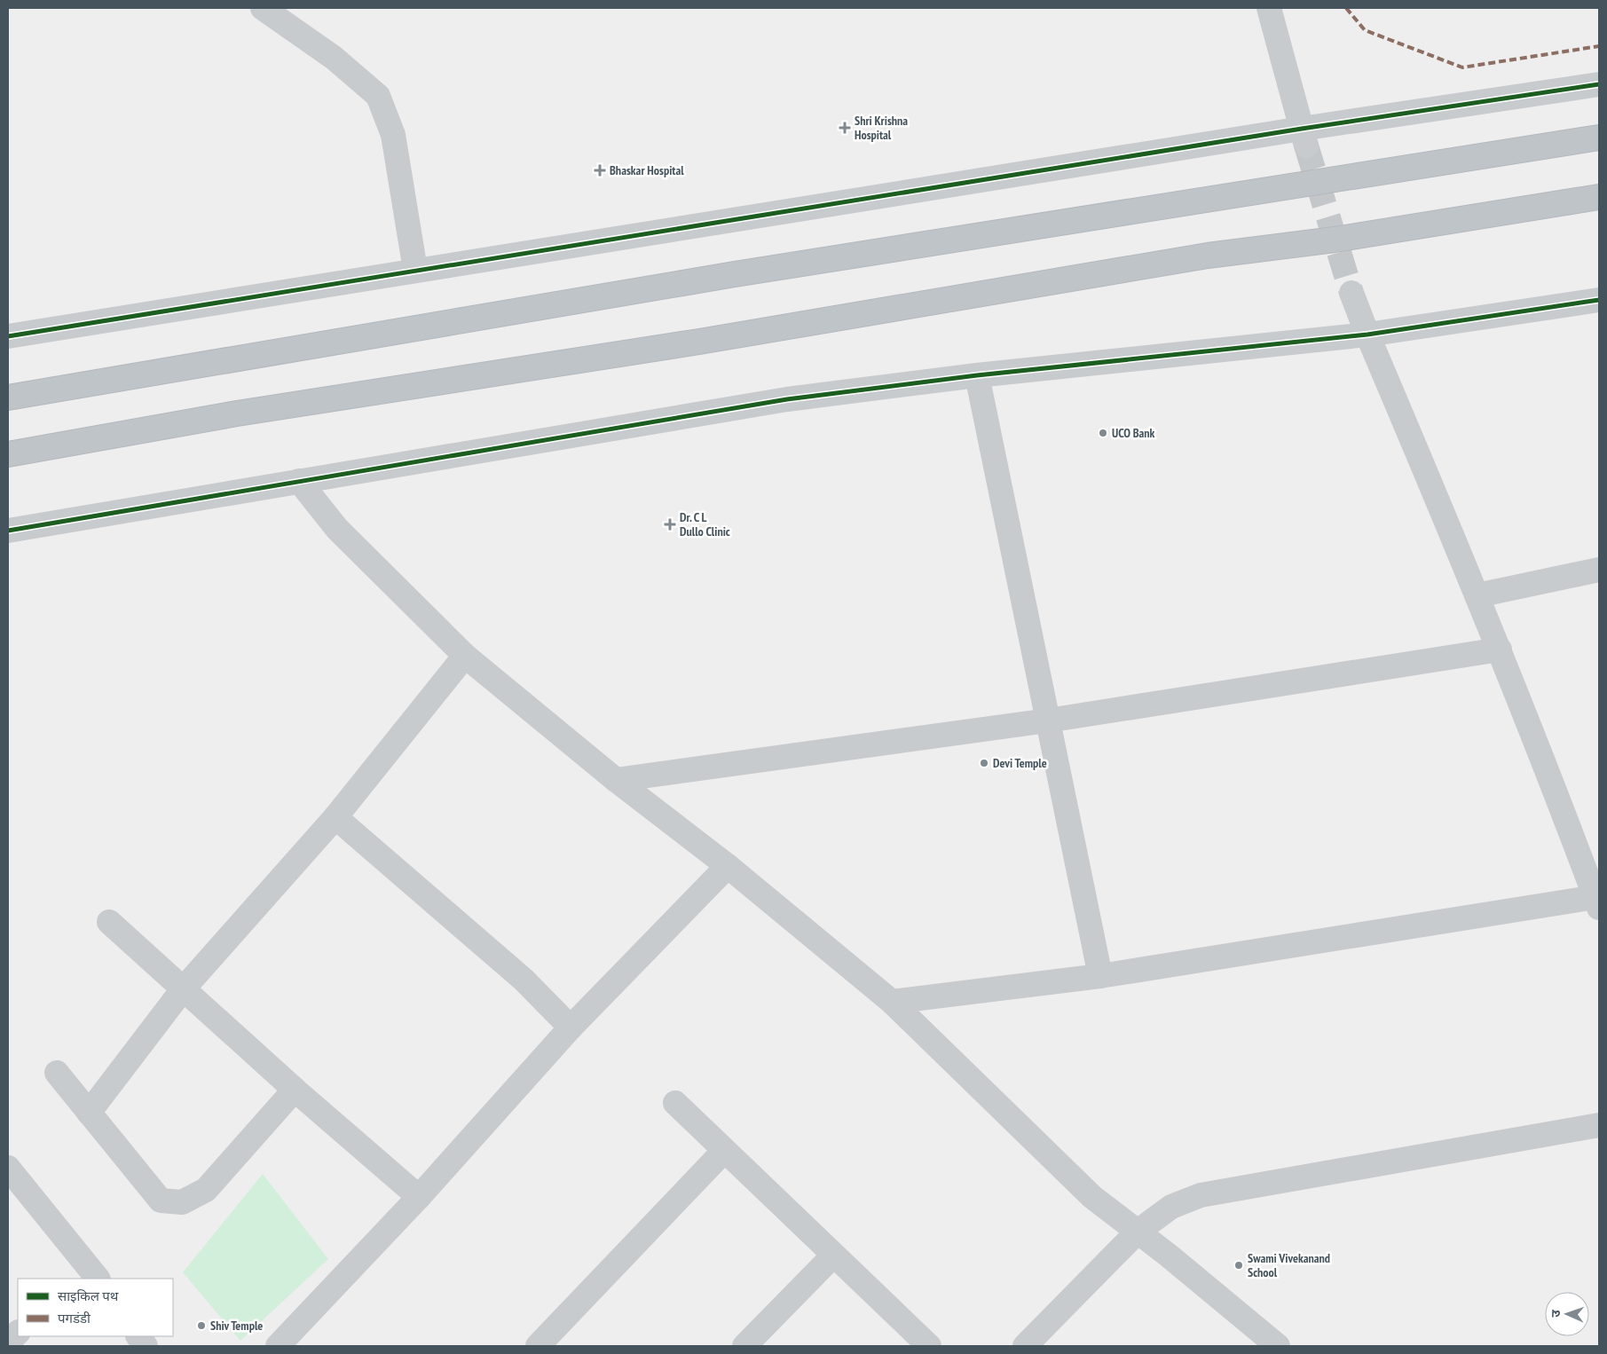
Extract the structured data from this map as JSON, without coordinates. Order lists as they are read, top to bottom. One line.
{"places":{"health":["Shri Krishna Hospital","Bhaskar Hospital","Dr. C L Dullo Clinic"],"other":["UCO Bank","Devi Temple","Swami Vivekanand School","Shiv Temple"]},"legend":["साइकिल पथ","पगडंडी"],"north":"left"}
